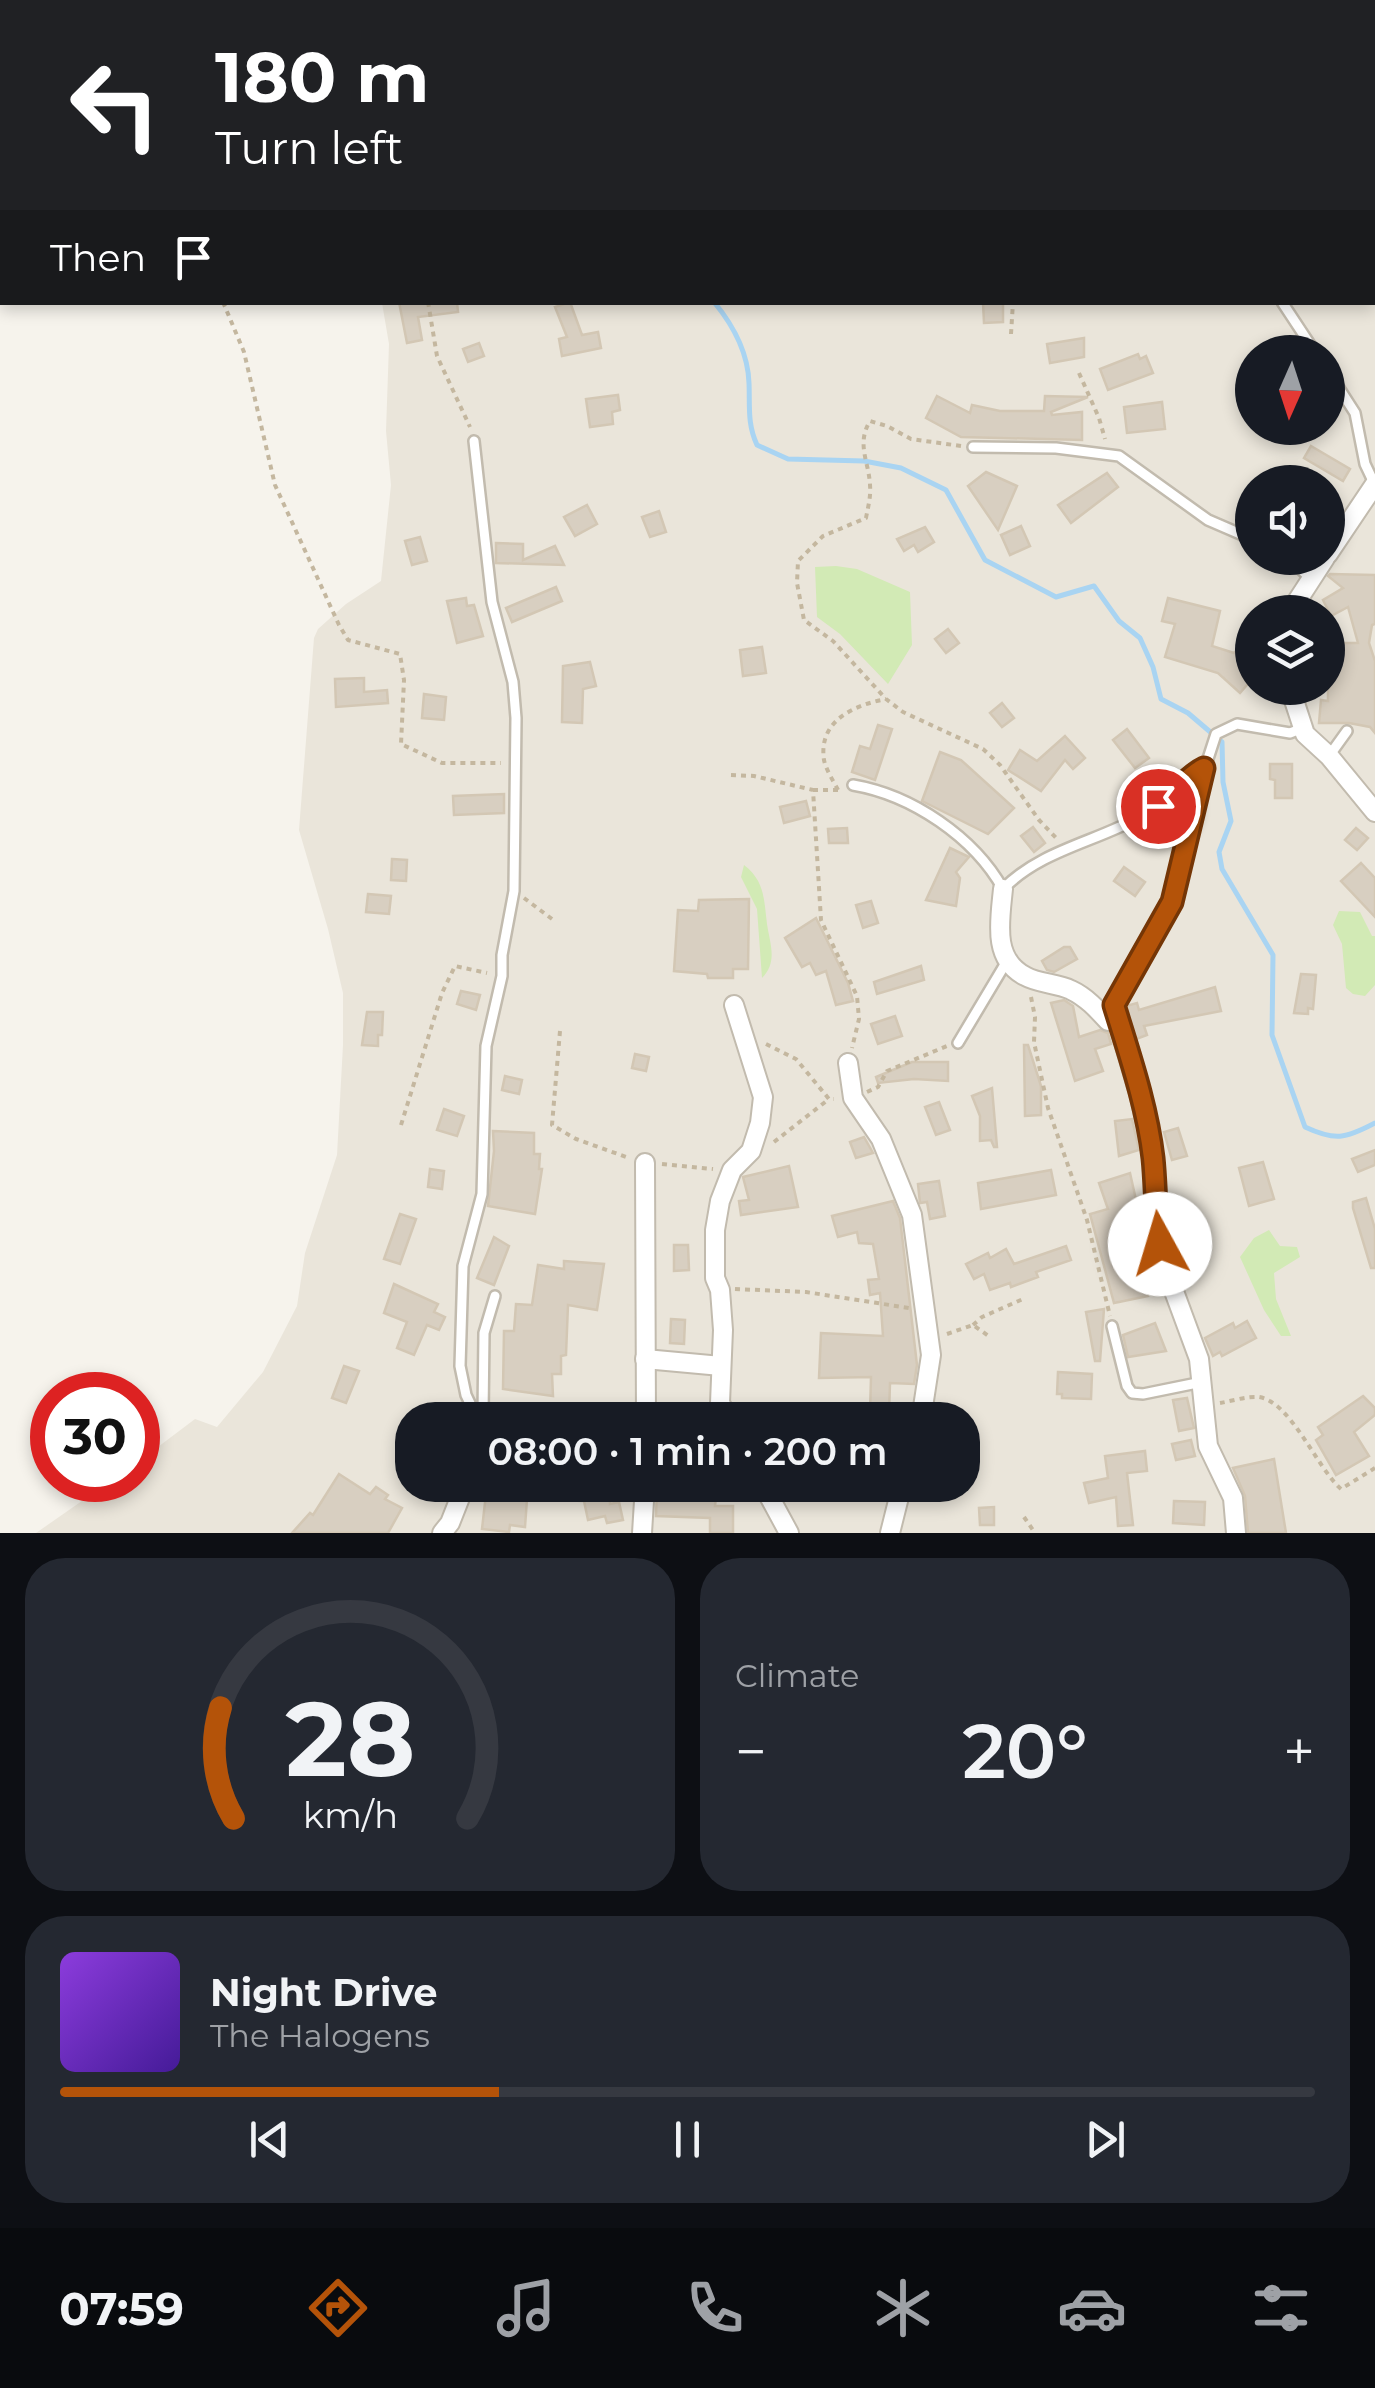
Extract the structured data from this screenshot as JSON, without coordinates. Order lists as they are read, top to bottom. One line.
{"north":"bottom","page":{"turn":["180 m","Turn left"],"then":"Then","limit":"30","trip":"08:00 · 1 min · 200 m","tile":"Climate","heat":["−","20°","+"],"song":["Night Drive","The Halogens"],"tabs":"07:59","gauge":["28","km/h"]}}
